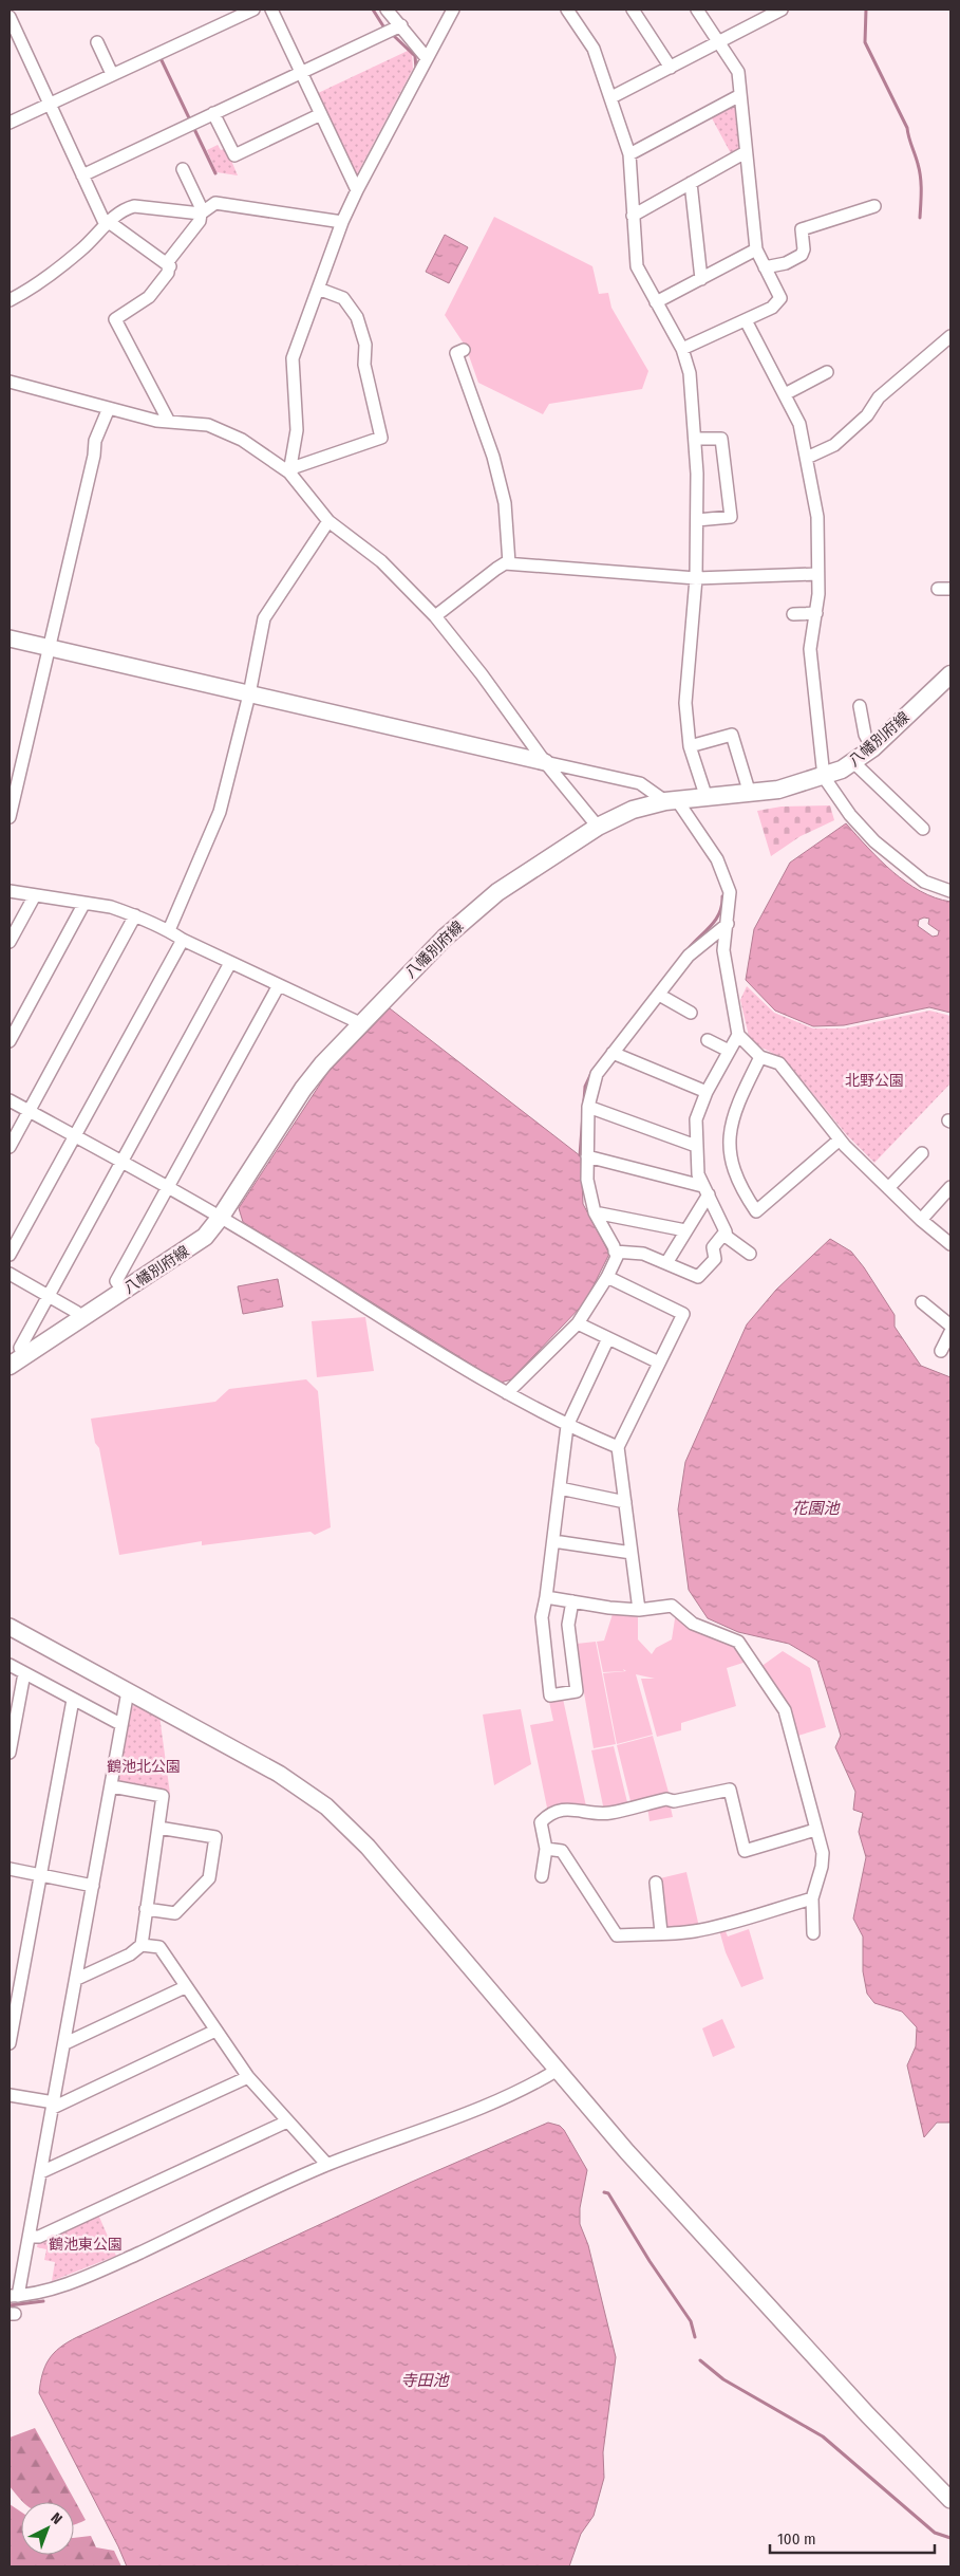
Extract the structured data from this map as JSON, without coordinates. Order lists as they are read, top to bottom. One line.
{"streets":{"main road":["八幡別府線"]},"water":["花園池","寺田池"],"parks":["北野公園","鶴池北公園","鶴池東公園"],"scale_bar":"100 m","north":"top right"}
